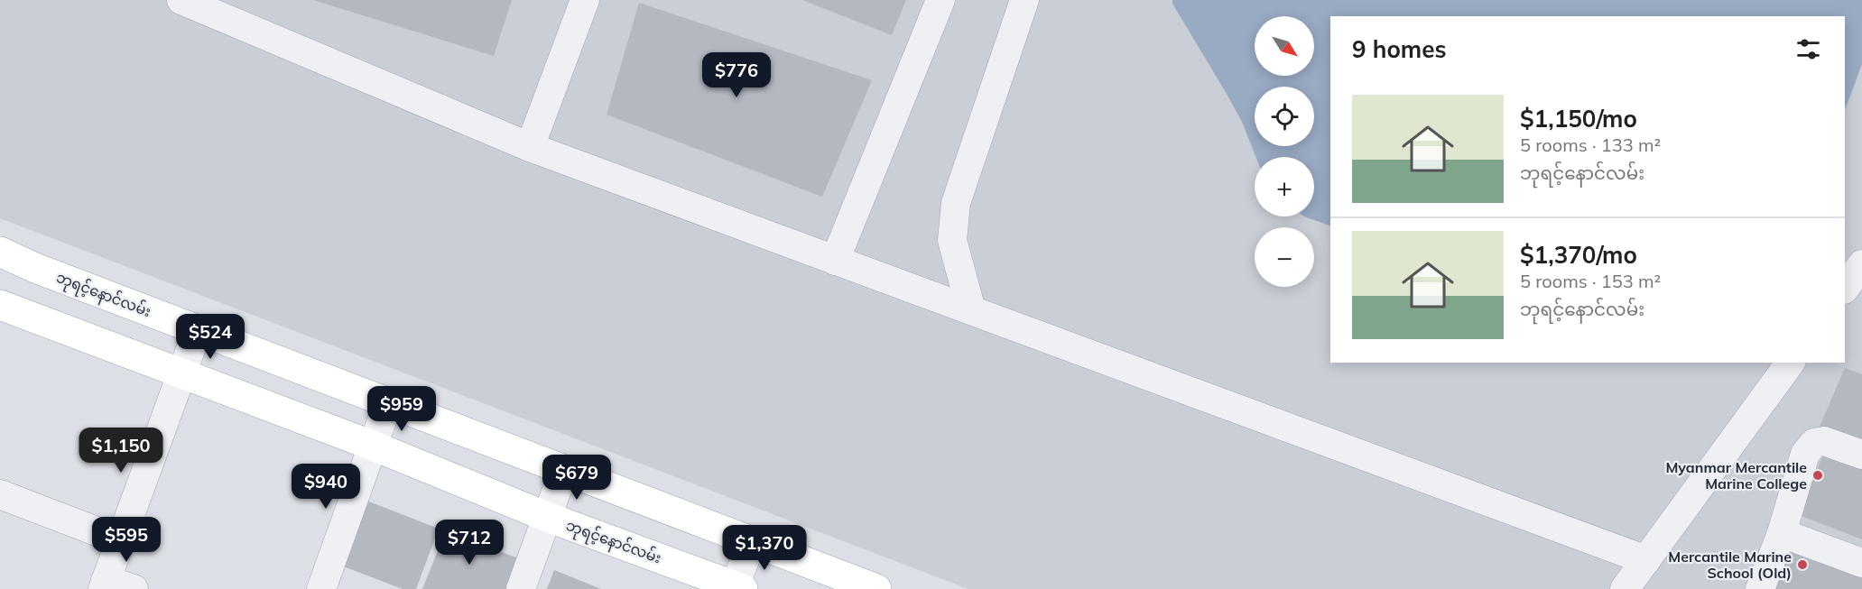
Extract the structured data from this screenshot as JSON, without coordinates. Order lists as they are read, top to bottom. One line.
{"streets":{"main road":["ဘုရင့်နောင်လမ်း"]},"places":["Myanmar Mercantile Marine College","Mercantile Marine School (Old)"],"north":"bottom right","page":{"map_buttons":["+","−"],"heading":"9 homes","price":["$776","$524","$959","$1,150","$679","$940","$595","$712","$1,370"],"list":[{"name":"$1,150/mo","note":"5 rooms · 133 m² · ဘုရင့်နောင်လမ်း"},{"name":"$1,370/mo","note":"5 rooms · 153 m² · ဘုရင့်နောင်လမ်း"}]}}
